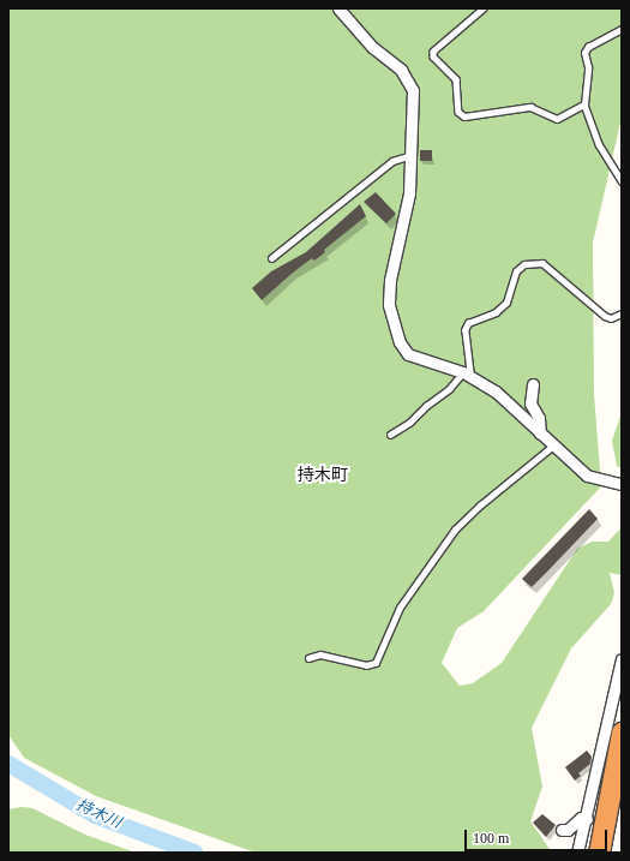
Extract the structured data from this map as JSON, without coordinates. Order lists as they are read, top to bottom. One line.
{"districts":["持木町"],"water":["持木川"],"scale_bar":"100 m"}
